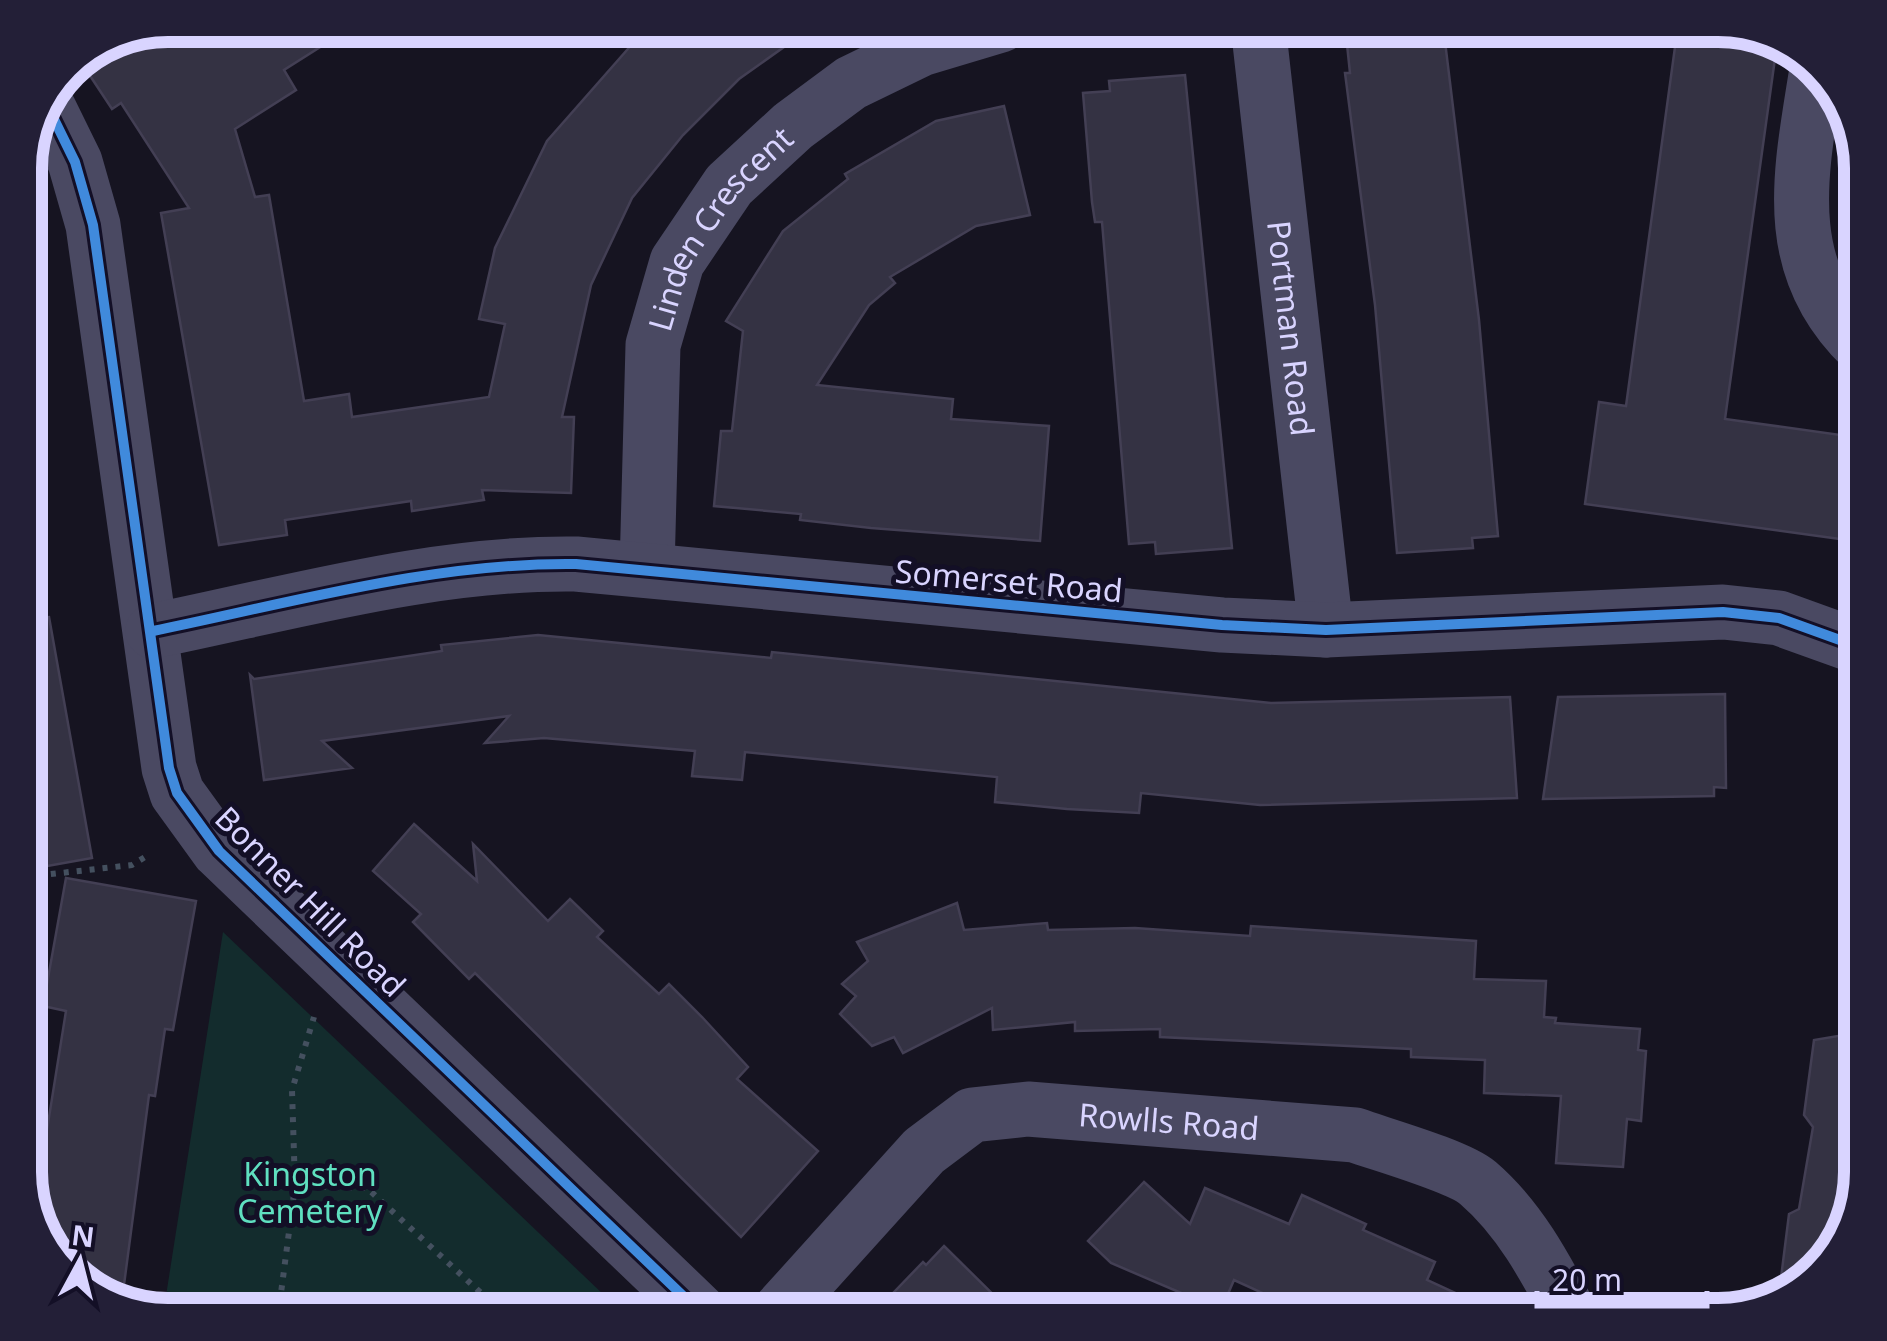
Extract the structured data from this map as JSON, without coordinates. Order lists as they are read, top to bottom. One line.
{"streets":{"street":["Linden Crescent","Portman Road","Somerset Road","Bonner Hill Road","Rowlls Road"]},"crossings":[["Linden Crescent","Somerset Road"],["Portman Road","Somerset Road"],["Somerset Road","Bonner Hill Road"]],"parks":["Kingston Cemetery"],"scale_bar":"20 m","north":"top"}
